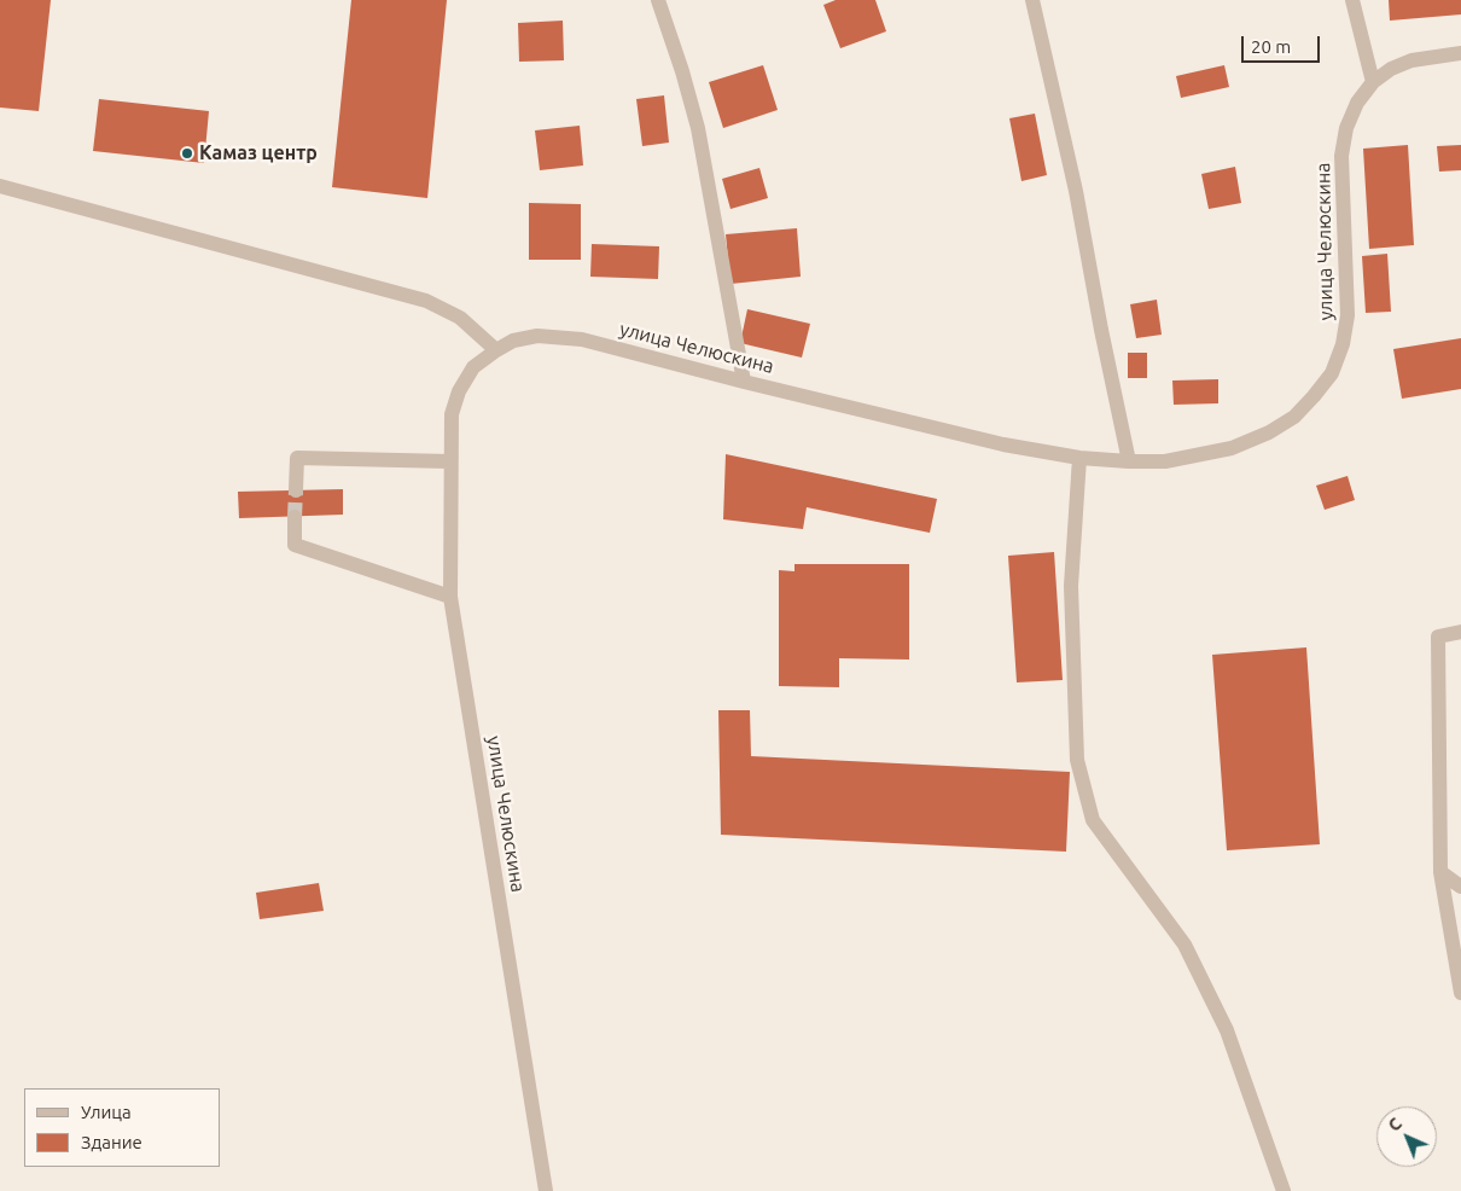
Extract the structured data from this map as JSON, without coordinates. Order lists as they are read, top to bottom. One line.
{"streets":{"street":["улица Челюскина"]},"places":["Камаз центр"],"legend":["Улица","Здание"],"scale_bar":"20 m","north":"top left"}
